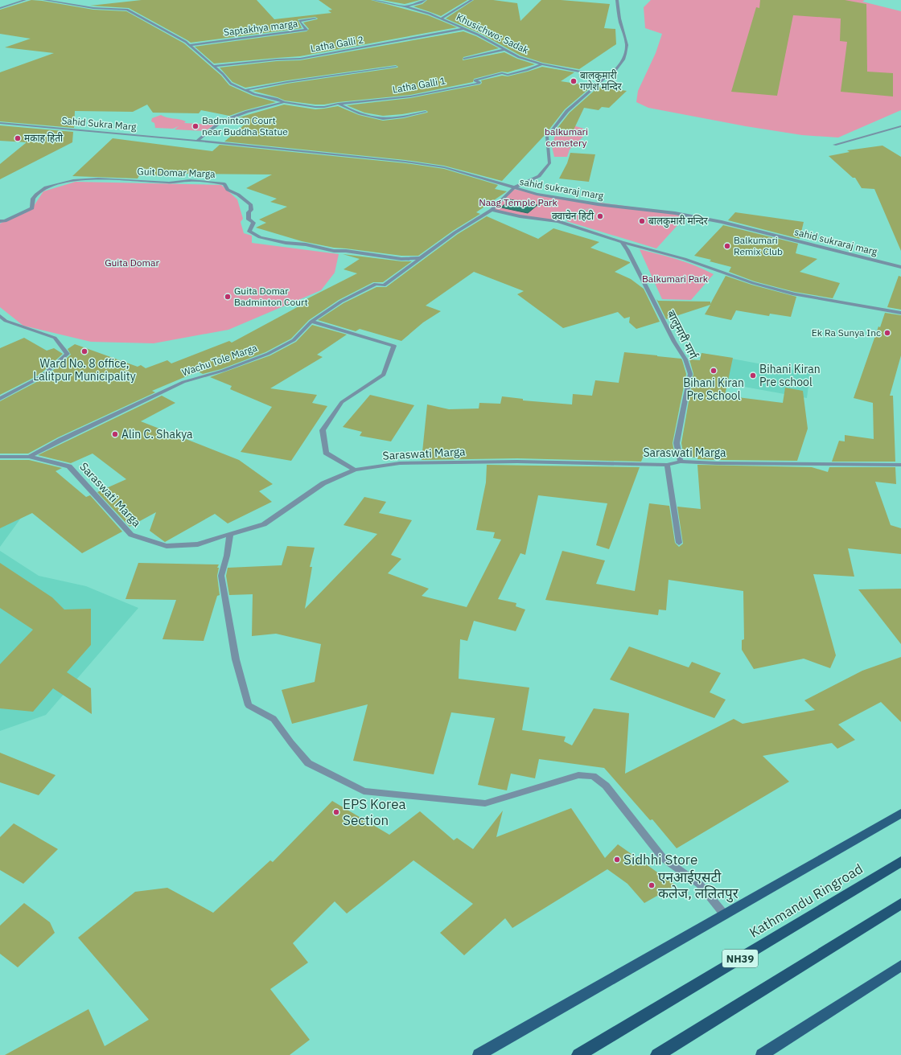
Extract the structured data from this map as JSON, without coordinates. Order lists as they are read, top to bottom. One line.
{"streets":{"highway":["Kathmandu Ringroad","NH39"],"street":["Saptakhya marga","Khusichwo: Sadak","Latha Galli 2","Latha Galli 1","Sahid Sukra Marg","Guit Domar Marga","sahid sukraraj marg","बालुमारी मार्ग","Wachu Tole Marga","Saraswati Marga"]},"crossings":[["Saptakhya marga","Latha Galli 1"],["Khusichwo: Sadak","Latha Galli 2"],["Khusichwo: Sadak","Latha Galli 1"],["Khusichwo: Sadak","Wachu Tole Marga"],["Latha Galli 2","Latha Galli 1"],["Sahid Sukra Marg","sahid sukraraj marg"],["Guit Domar Marga","Wachu Tole Marga"],["sahid sukraraj marg","Wachu Tole Marga"],["बालुमारी मार्ग","Saraswati Marga"],["Wachu Tole Marga","Saraswati Marga"]],"parks":["balkumari cemetery","Naag Temple Park","Guita Domar","Balkumari Park"],"places":["बालकुमारी गणेश मन्दिर","Badminton Court near Buddha Statue","मकाह हिती","क्वाचेन हिटी","बालकुमारी मन्दिर","Balkumari Remix Club","Guita Domar Badminton Court","Ek Ra Sunya Inc","Ward No. 8 office, Lalitpur Municipality","Bihani Kiran Pre School","Bihani Kiran Pre school","Alin C. Shakya","EPS Korea Section","Sidhhi Store","एनआईएसटी कलेज, ललितपुर"]}
